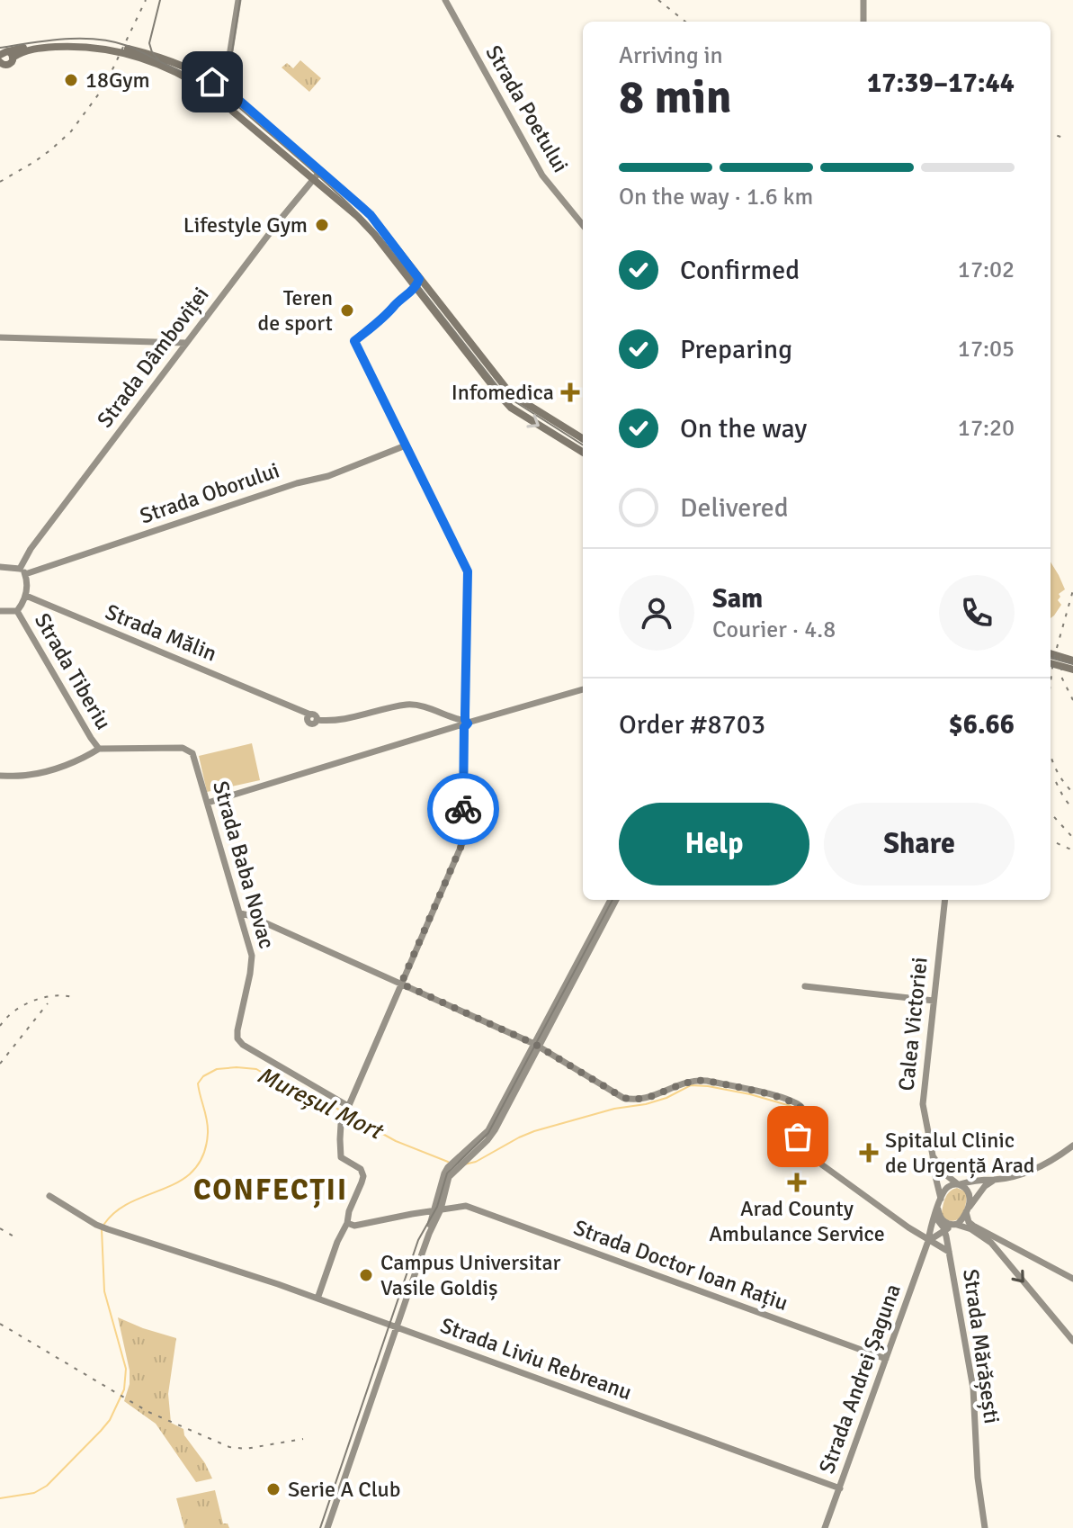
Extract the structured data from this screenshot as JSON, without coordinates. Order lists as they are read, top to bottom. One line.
{"streets":{"street":["Strada Poetului","Strada Dâmboviței","Strada Oborului","Strada Mălin","Strada Tiberiu","Strada Baba Novac","Calea Victoriei","Strada Doctor Ioan Rațiu","Strada Mărășești","Strada Liviu Rebreanu","Strada Andrei Șaguna"]},"crossings":[["Strada Dâmboviței","Strada Oborului"],["Strada Tiberiu","Strada Baba Novac"],["Calea Victoriei","Strada Mărășești"],["Calea Victoriei","Strada Andrei Șaguna"],["Strada Doctor Ioan Rațiu","Strada Andrei Șaguna"],["Strada Mărășești","Strada Andrei Șaguna"],["Strada Liviu Rebreanu","Strada Andrei Șaguna"]],"districts":["CONFECȚII"],"water":["Mureșul Mort"],"places":{"other":["18Gym","Lifestyle Gym","Teren de sport","Campus Universitar Vasile Goldiș","Serie A Club"],"health":["Infomedica","Spitalul Clinic de Urgență Arad","Arad County Ambulance Service"]},"page":{"heading":["8 min","Arriving in","17:39–17:44"],"panel":["Sam","Courier · 4.8","Order #8703","$6.66"],"bar":"On the way · 1.6 km","list":[["Confirmed","17:02"],["Preparing","17:05"],["On the way","17:20"],"Delivered"],"buttons":["Help","Share"]}}
